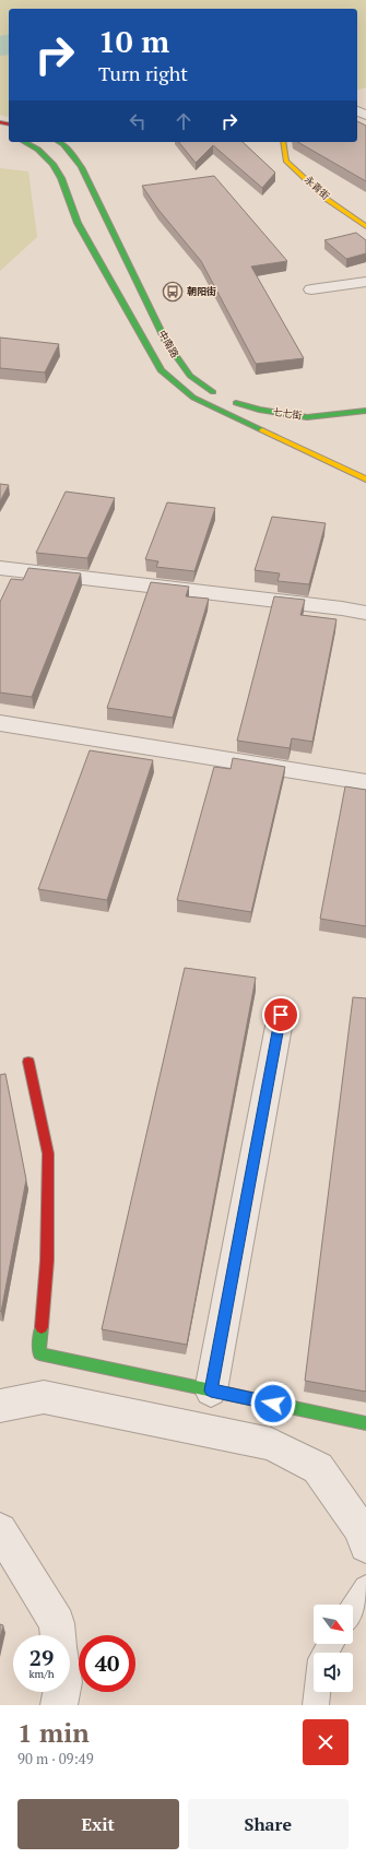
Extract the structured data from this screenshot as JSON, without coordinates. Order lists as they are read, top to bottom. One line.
{"streets":{"main road":["永青街","中南路","七七街"]},"crossings":[["中南路","七七街"]],"places":{"bus stop":["朝阳街"]},"north":"bottom right","page":{"turn":["10 m","Turn right"],"speed":"29 km/h","limit":"40","heading":["1 min","90 m · 09:49"],"buttons":["Exit","Share"]}}
